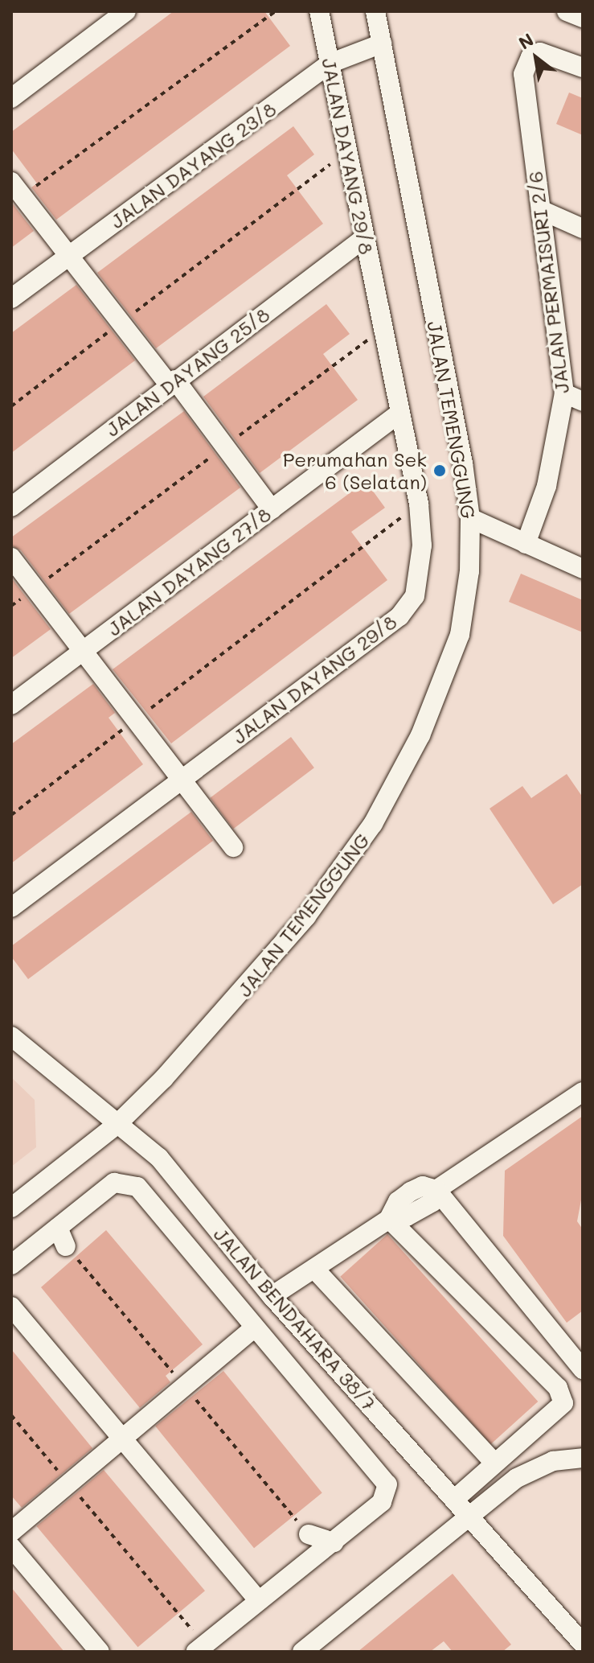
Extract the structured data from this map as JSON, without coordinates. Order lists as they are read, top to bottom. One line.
{"streets":{"street":["JALAN DAYANG 29/8","JALAN DAYANG 23/8","JALAN PERMAISURI 2/6","JALAN DAYANG 25/8","JALAN TEMENGGUNG","JALAN DAYANG 27/8","JALAN BENDAHARA 38/7"]},"crossings":[["JALAN DAYANG 29/8","JALAN DAYANG 23/8"],["JALAN DAYANG 29/8","JALAN DAYANG 25/8"],["JALAN DAYANG 29/8","JALAN DAYANG 27/8"],["JALAN DAYANG 23/8","JALAN TEMENGGUNG"],["JALAN TEMENGGUNG","JALAN BENDAHARA 38/7"]],"places":["Perumahan Sek 6 (Selatan)"],"north":"top left"}
